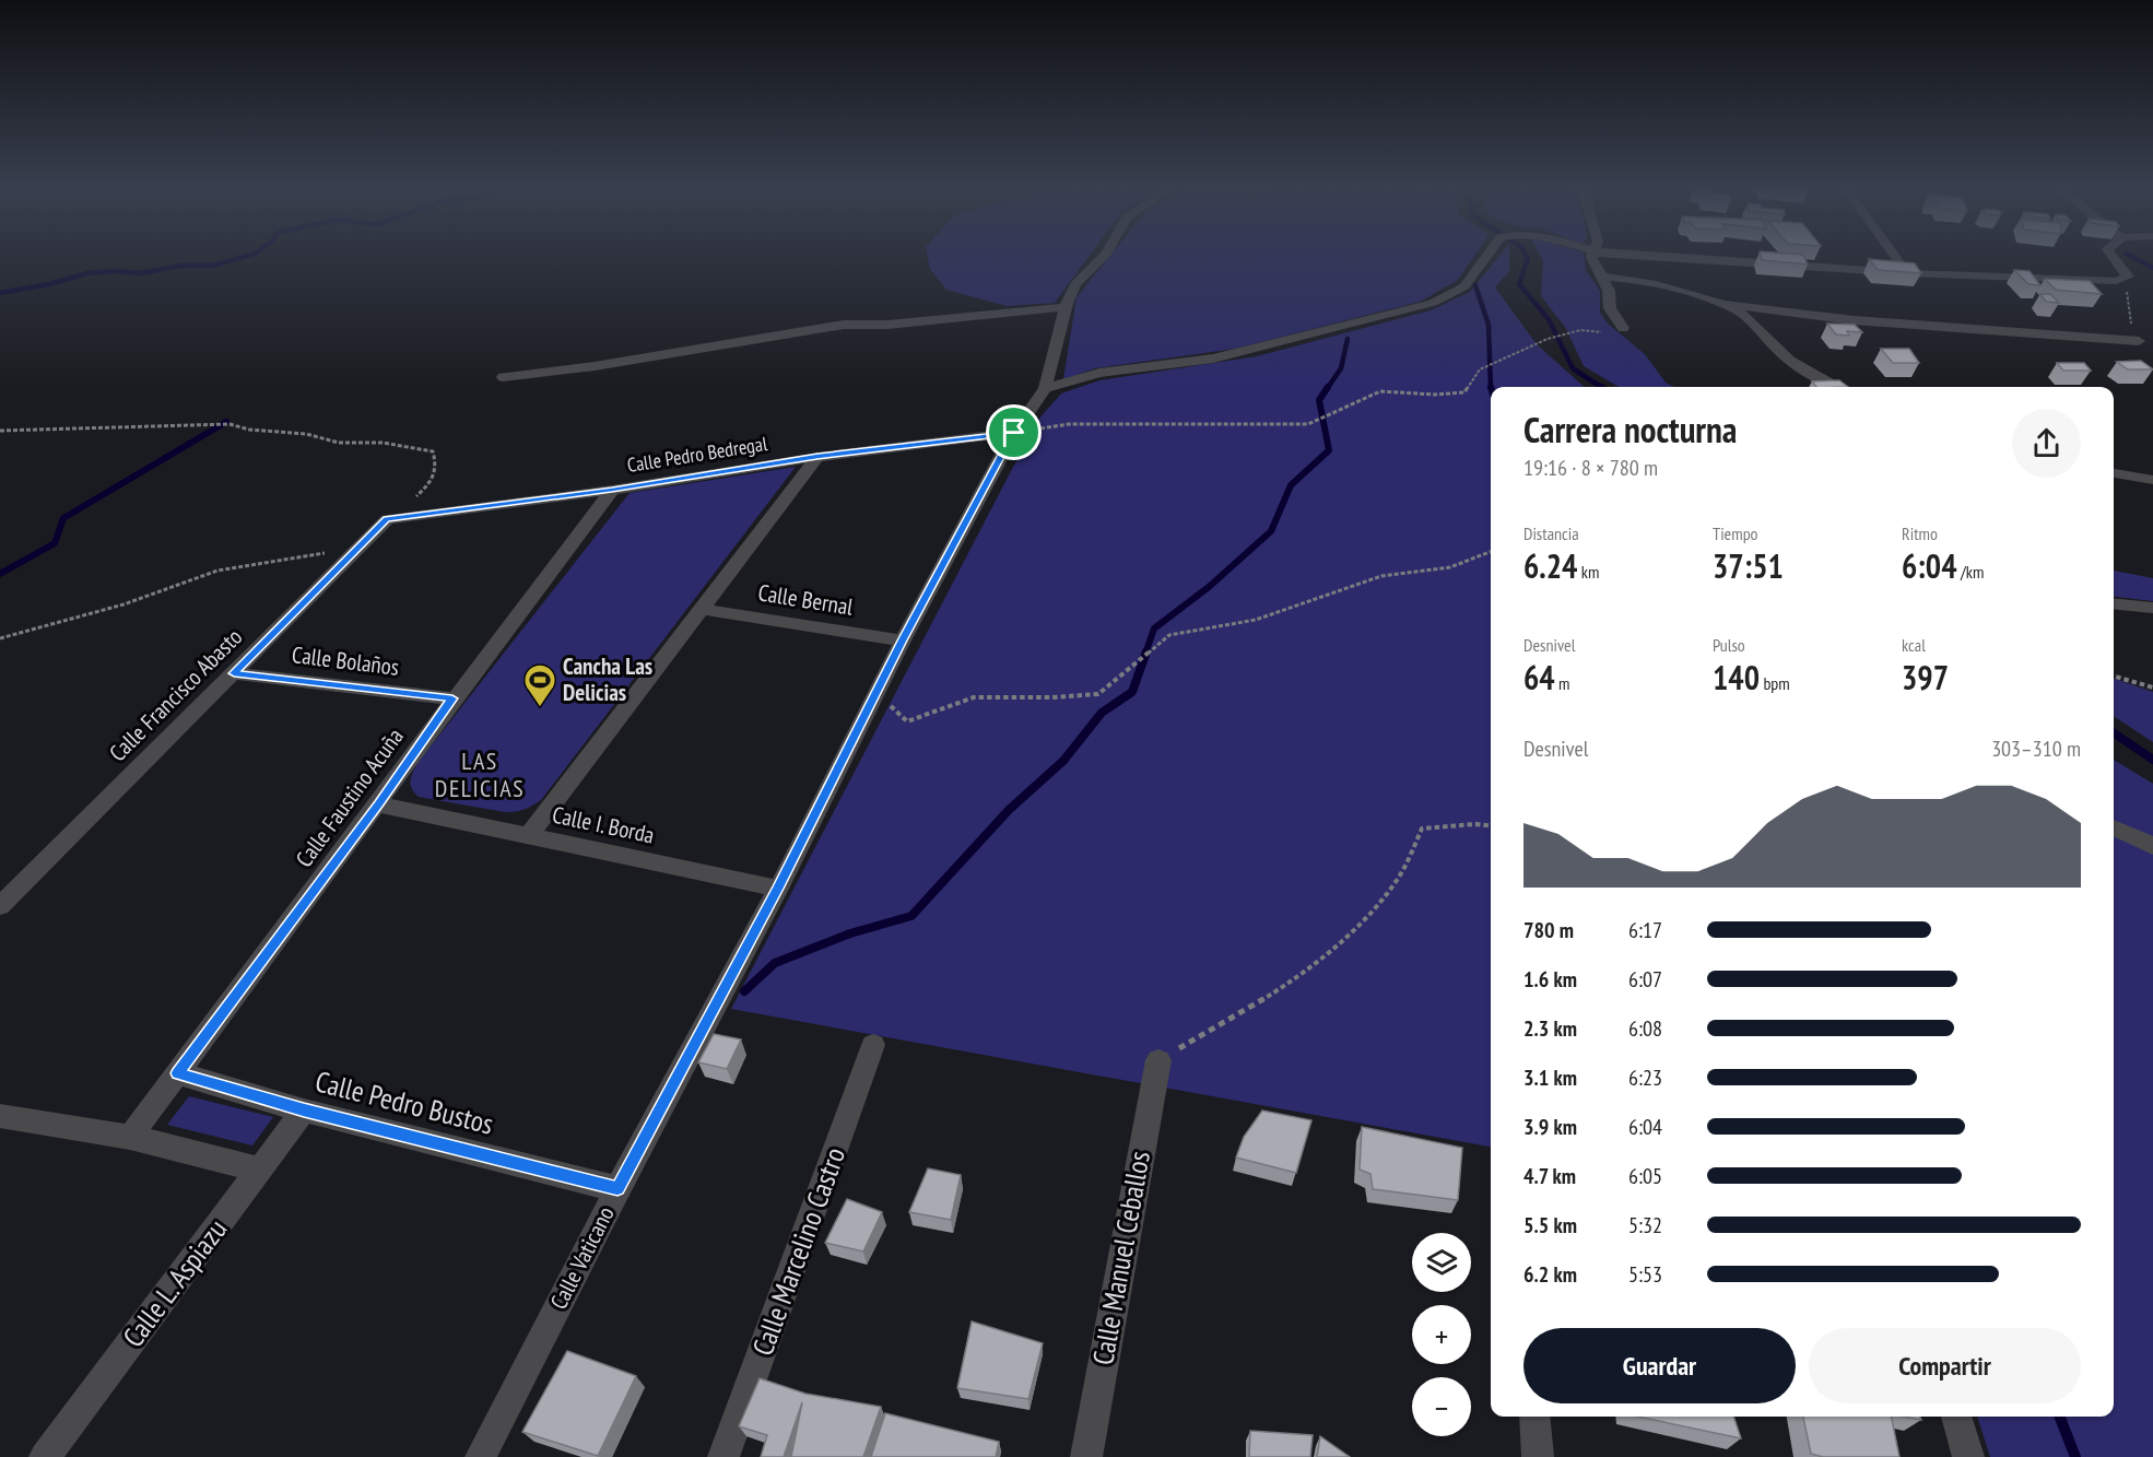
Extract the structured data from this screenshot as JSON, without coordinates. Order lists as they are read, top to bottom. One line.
{"streets":{"street":["Calle Pedro Bedregal","Calle Bernal","Calle Bolaños","Calle Francisco Abasto","Calle Faustino Acuña","Calle I. Borda","Calle Pedro Bustos","Calle Marcelino Castro","Calle Vaticano","Calle Manuel Ceballos","Calle L. Aspiazu"]},"crossings":[["Calle Pedro Bedregal","Calle Francisco Abasto"],["Calle Pedro Bedregal","Calle Faustino Acuña"],["Calle Pedro Bedregal","Calle Vaticano"],["Calle Bernal","Calle Vaticano"],["Calle Bolaños","Calle Francisco Abasto"],["Calle Bolaños","Calle Faustino Acuña"],["Calle Faustino Acuña","Calle I. Borda"],["Calle Faustino Acuña","Calle Pedro Bustos"],["Calle I. Borda","Calle Vaticano"],["Calle Pedro Bustos","Calle Vaticano"],["Calle Pedro Bustos","Calle L. Aspiazu"]],"districts":["LAS DELICIAS"],"places":{"sports":["Cancha Las Delicias"]},"page":{"heading":["Carrera nocturna","19:16 · 8 × 780 m"],"stats":[["Distancia","6.24 km"],["Tiempo","37:51"],["Ritmo","6:04 /km"],["Desnivel","64 m"],["Pulso","140 bpm"],["kcal","397"]],"chart":["Desnivel","303–310 m"],"list":[{"name":"780 m","note":"6:17"},{"name":"1.6 km","note":"6:07"},{"name":"2.3 km","note":"6:08"},{"name":"3.1 km","note":"6:23"},{"name":"3.9 km","note":"6:04"},{"name":"4.7 km","note":"6:05"},{"name":"5.5 km","note":"5:32"},{"name":"6.2 km","note":"5:53"}],"map_buttons":["+","−"],"buttons":["Guardar","Compartir"]}}
